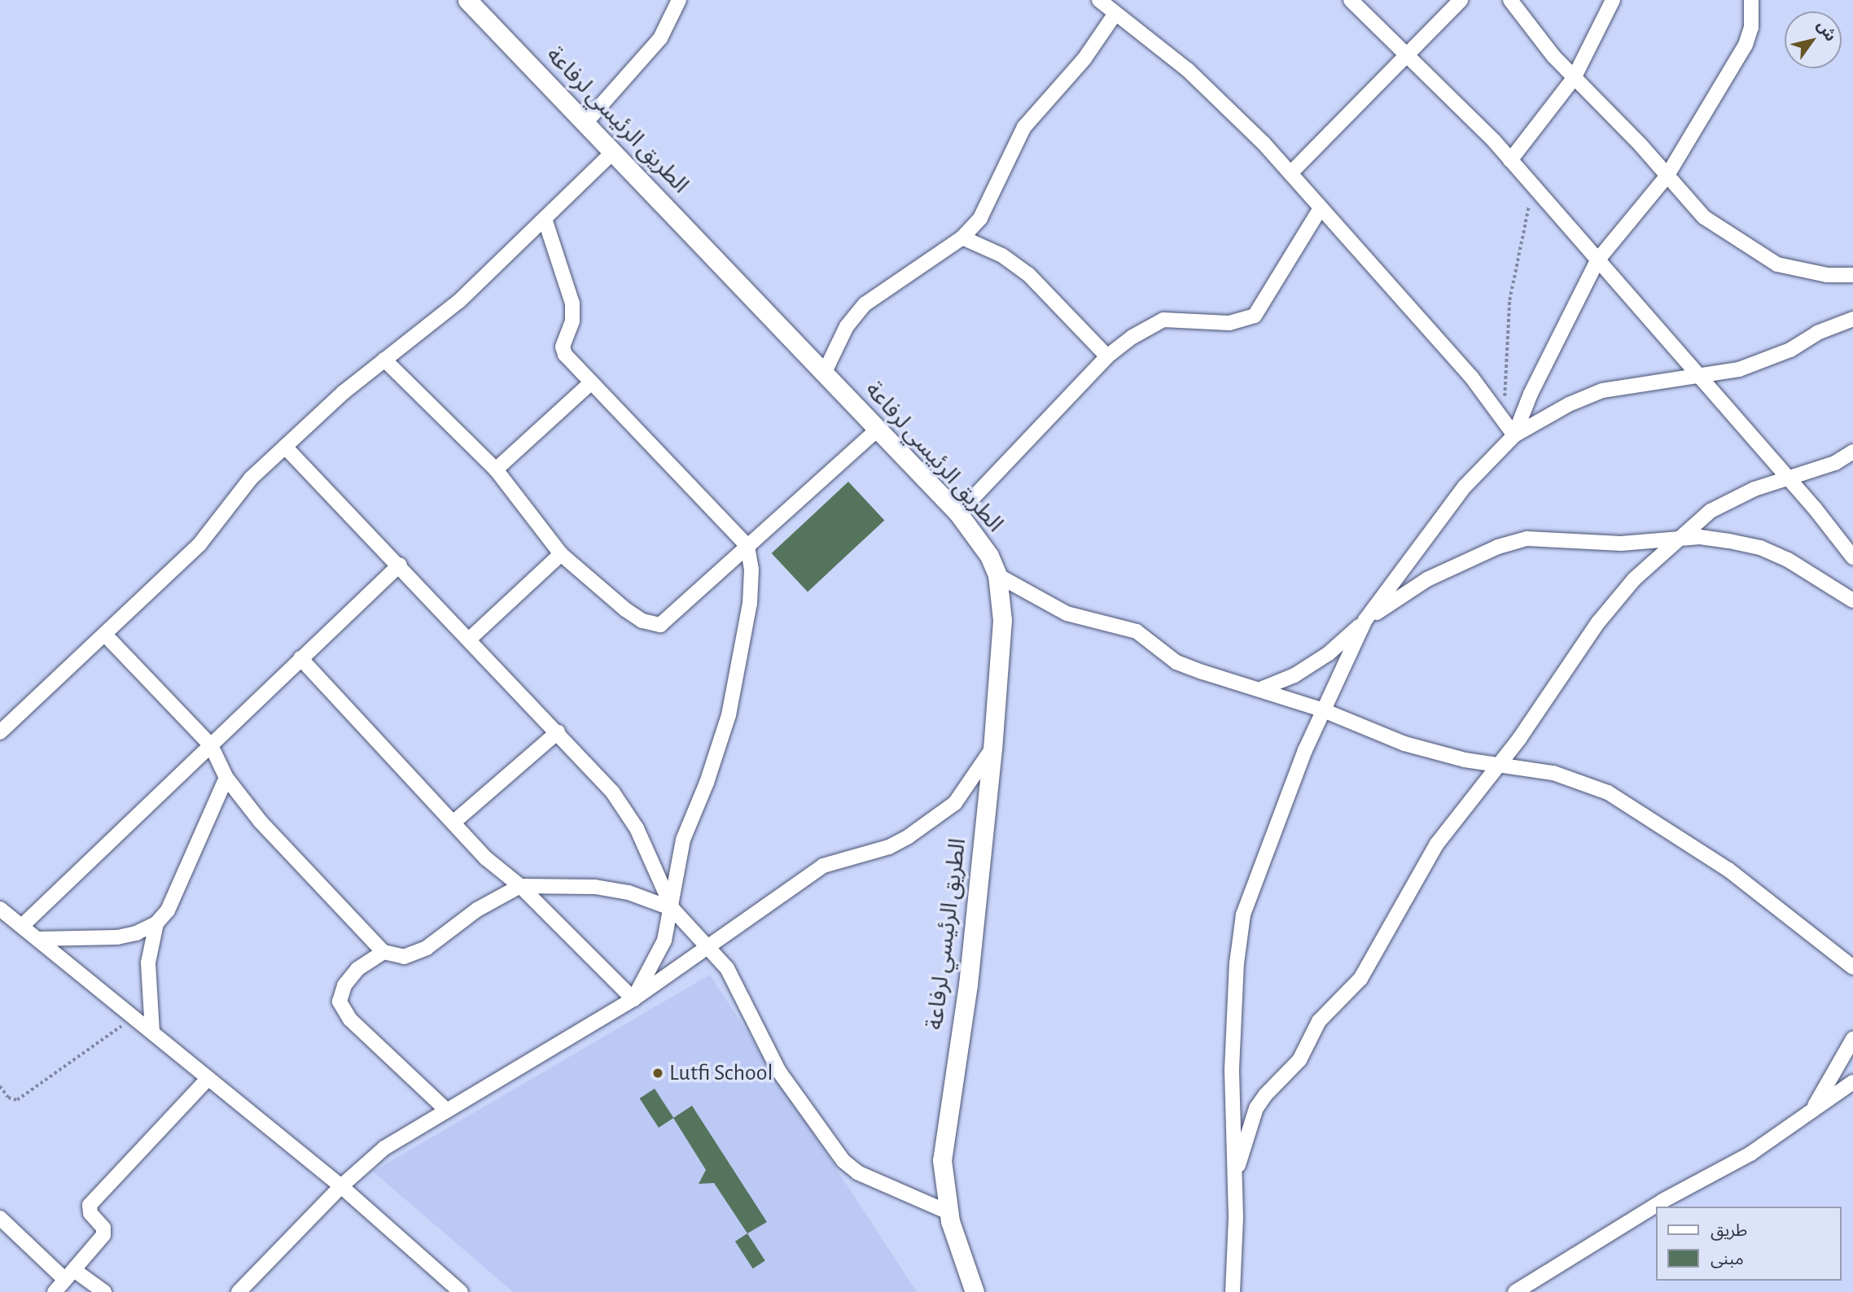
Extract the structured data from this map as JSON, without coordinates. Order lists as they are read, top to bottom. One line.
{"streets":{"street":["الطريق الرئيسي لرفاعة"]},"places":["Lutfi School"],"legend":["طريق","مبنى"],"north":"top right"}
